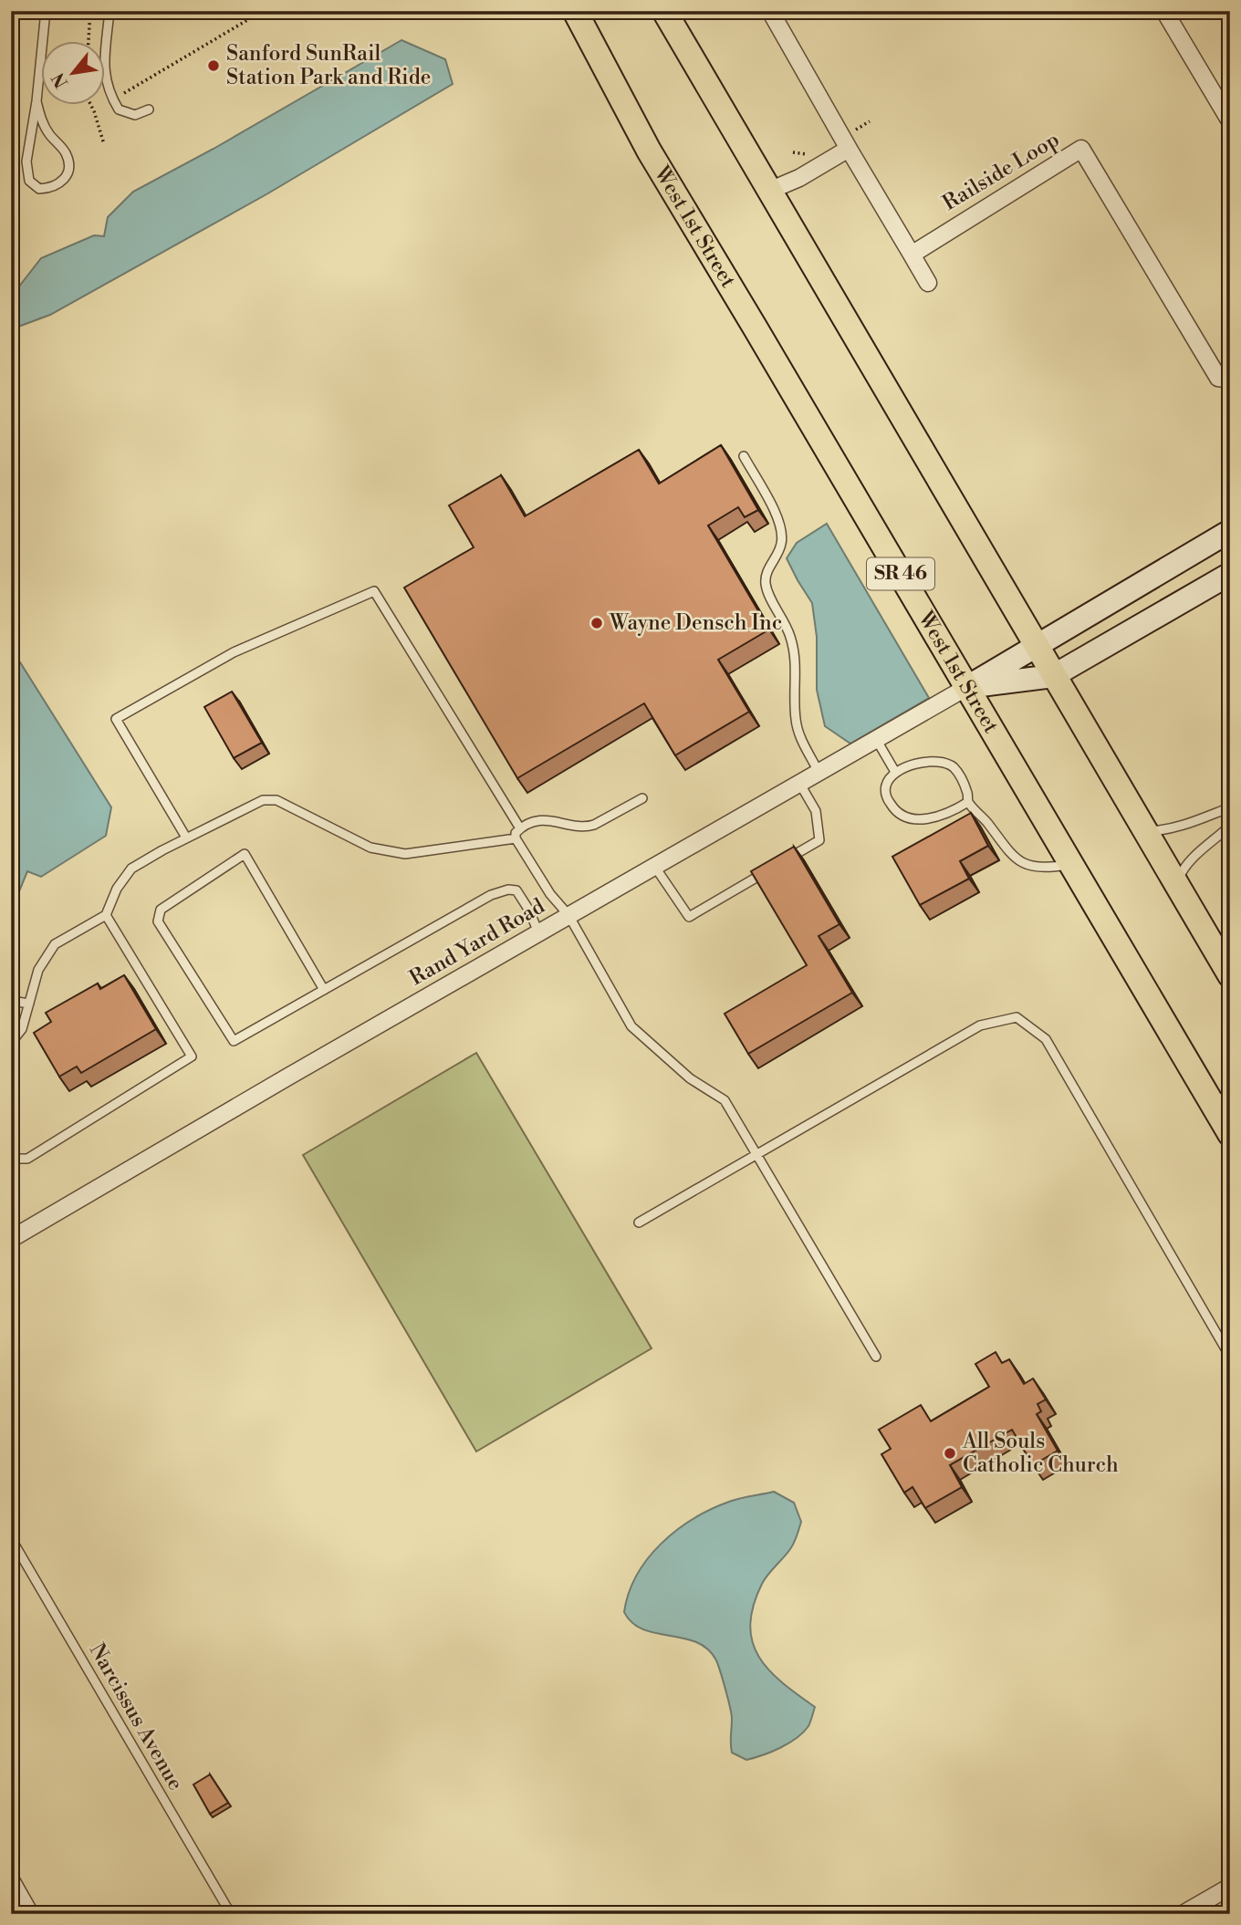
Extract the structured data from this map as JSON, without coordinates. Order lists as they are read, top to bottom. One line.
{"streets":{"main road":["West 1st Street","SR 46"],"street":["Railside Loop","Rand Yard Road"],"lane":["Narcissus Avenue"]},"crossings":[["West 1st Street","Rand Yard Road"]],"places":["Sanford SunRail Station Park and Ride","Wayne Densch Inc","All Souls Catholic Church"],"north":"bottom left"}
